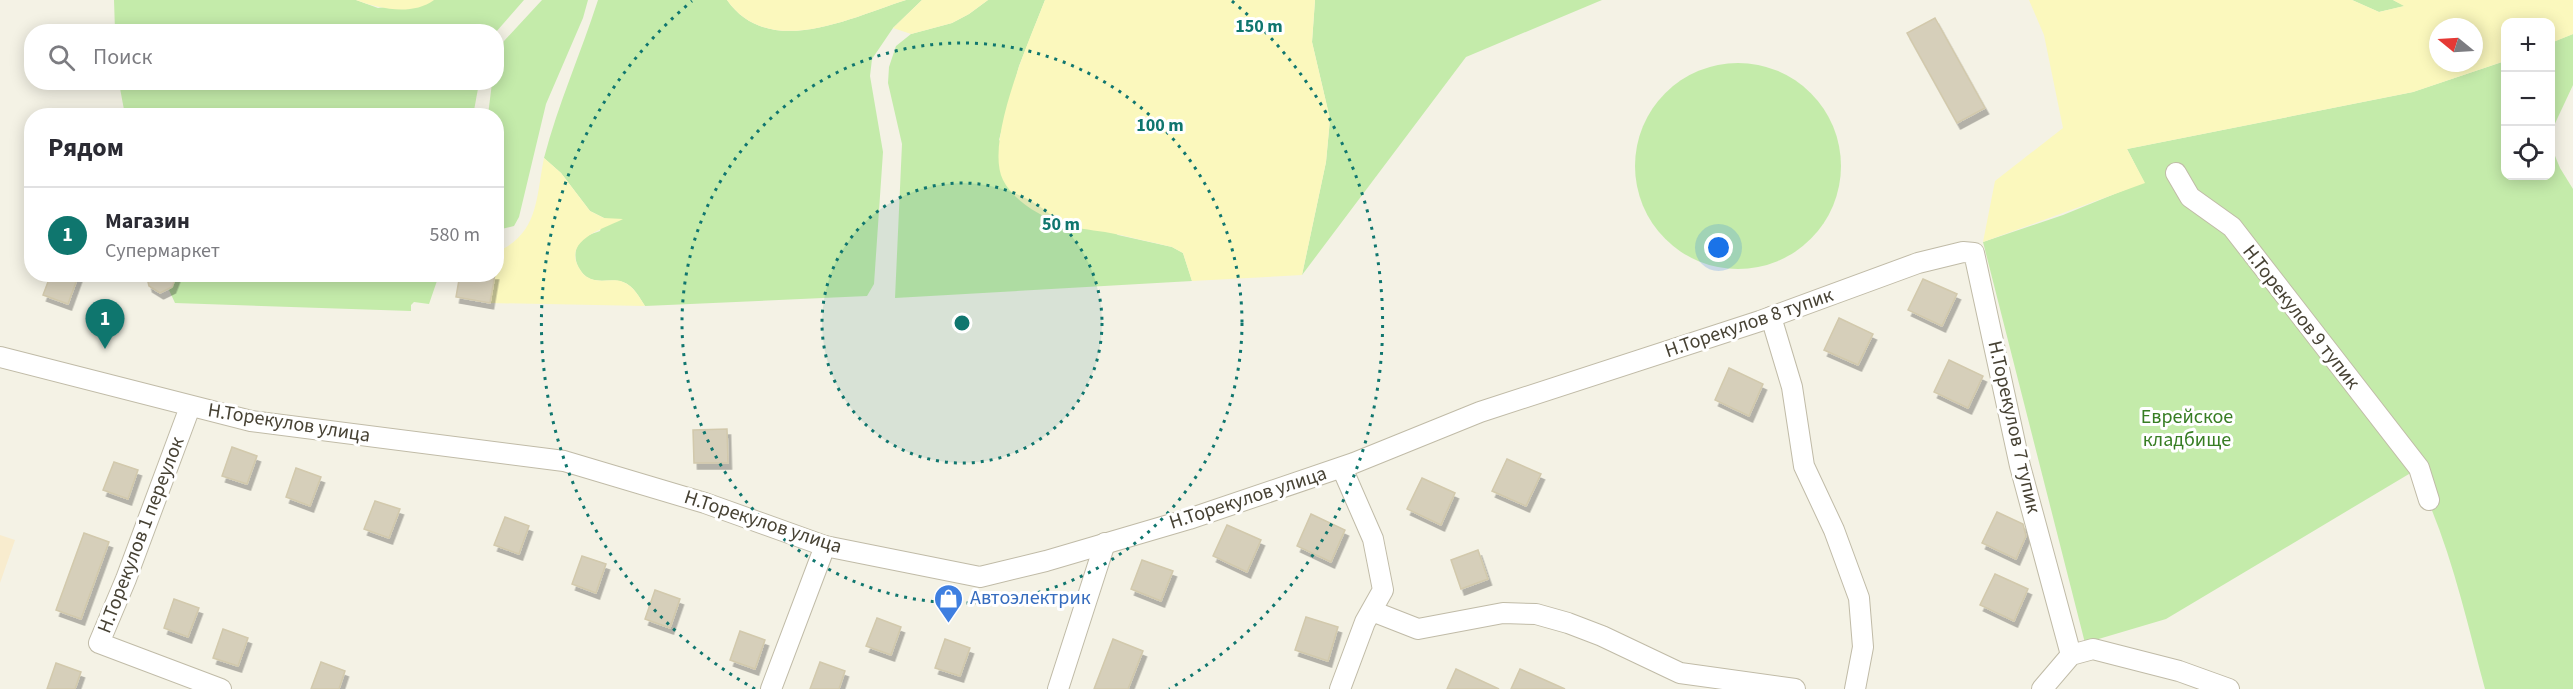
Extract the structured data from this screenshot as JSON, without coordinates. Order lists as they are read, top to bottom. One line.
{"streets":{"street":["Н.Торекулов 9 тупик","Н.Торекулов 8 тупик","Н.Торекулов улица","Н.Торекулов 7 тупик","Н.Торекулов 1 переулок"]},"crossings":[["Н.Торекулов 8 тупик","Н.Торекулов улица"],["Н.Торекулов 8 тупик","Н.Торекулов 7 тупик"],["Н.Торекулов улица","Н.Торекулов 1 переулок"]],"parks":["Еврейское кладбище"],"places":{"shop":["Автоэлектрик"]},"north":"left","page":{"map_buttons":["+","−"],"search":"Поиск","heading":"Рядом","list":[{"mark":"1","name":"Магазин","note":"Супермаркет","value":"580 m"}],"pins":"1"},"rings":["150 m","100 m","50 m"]}
